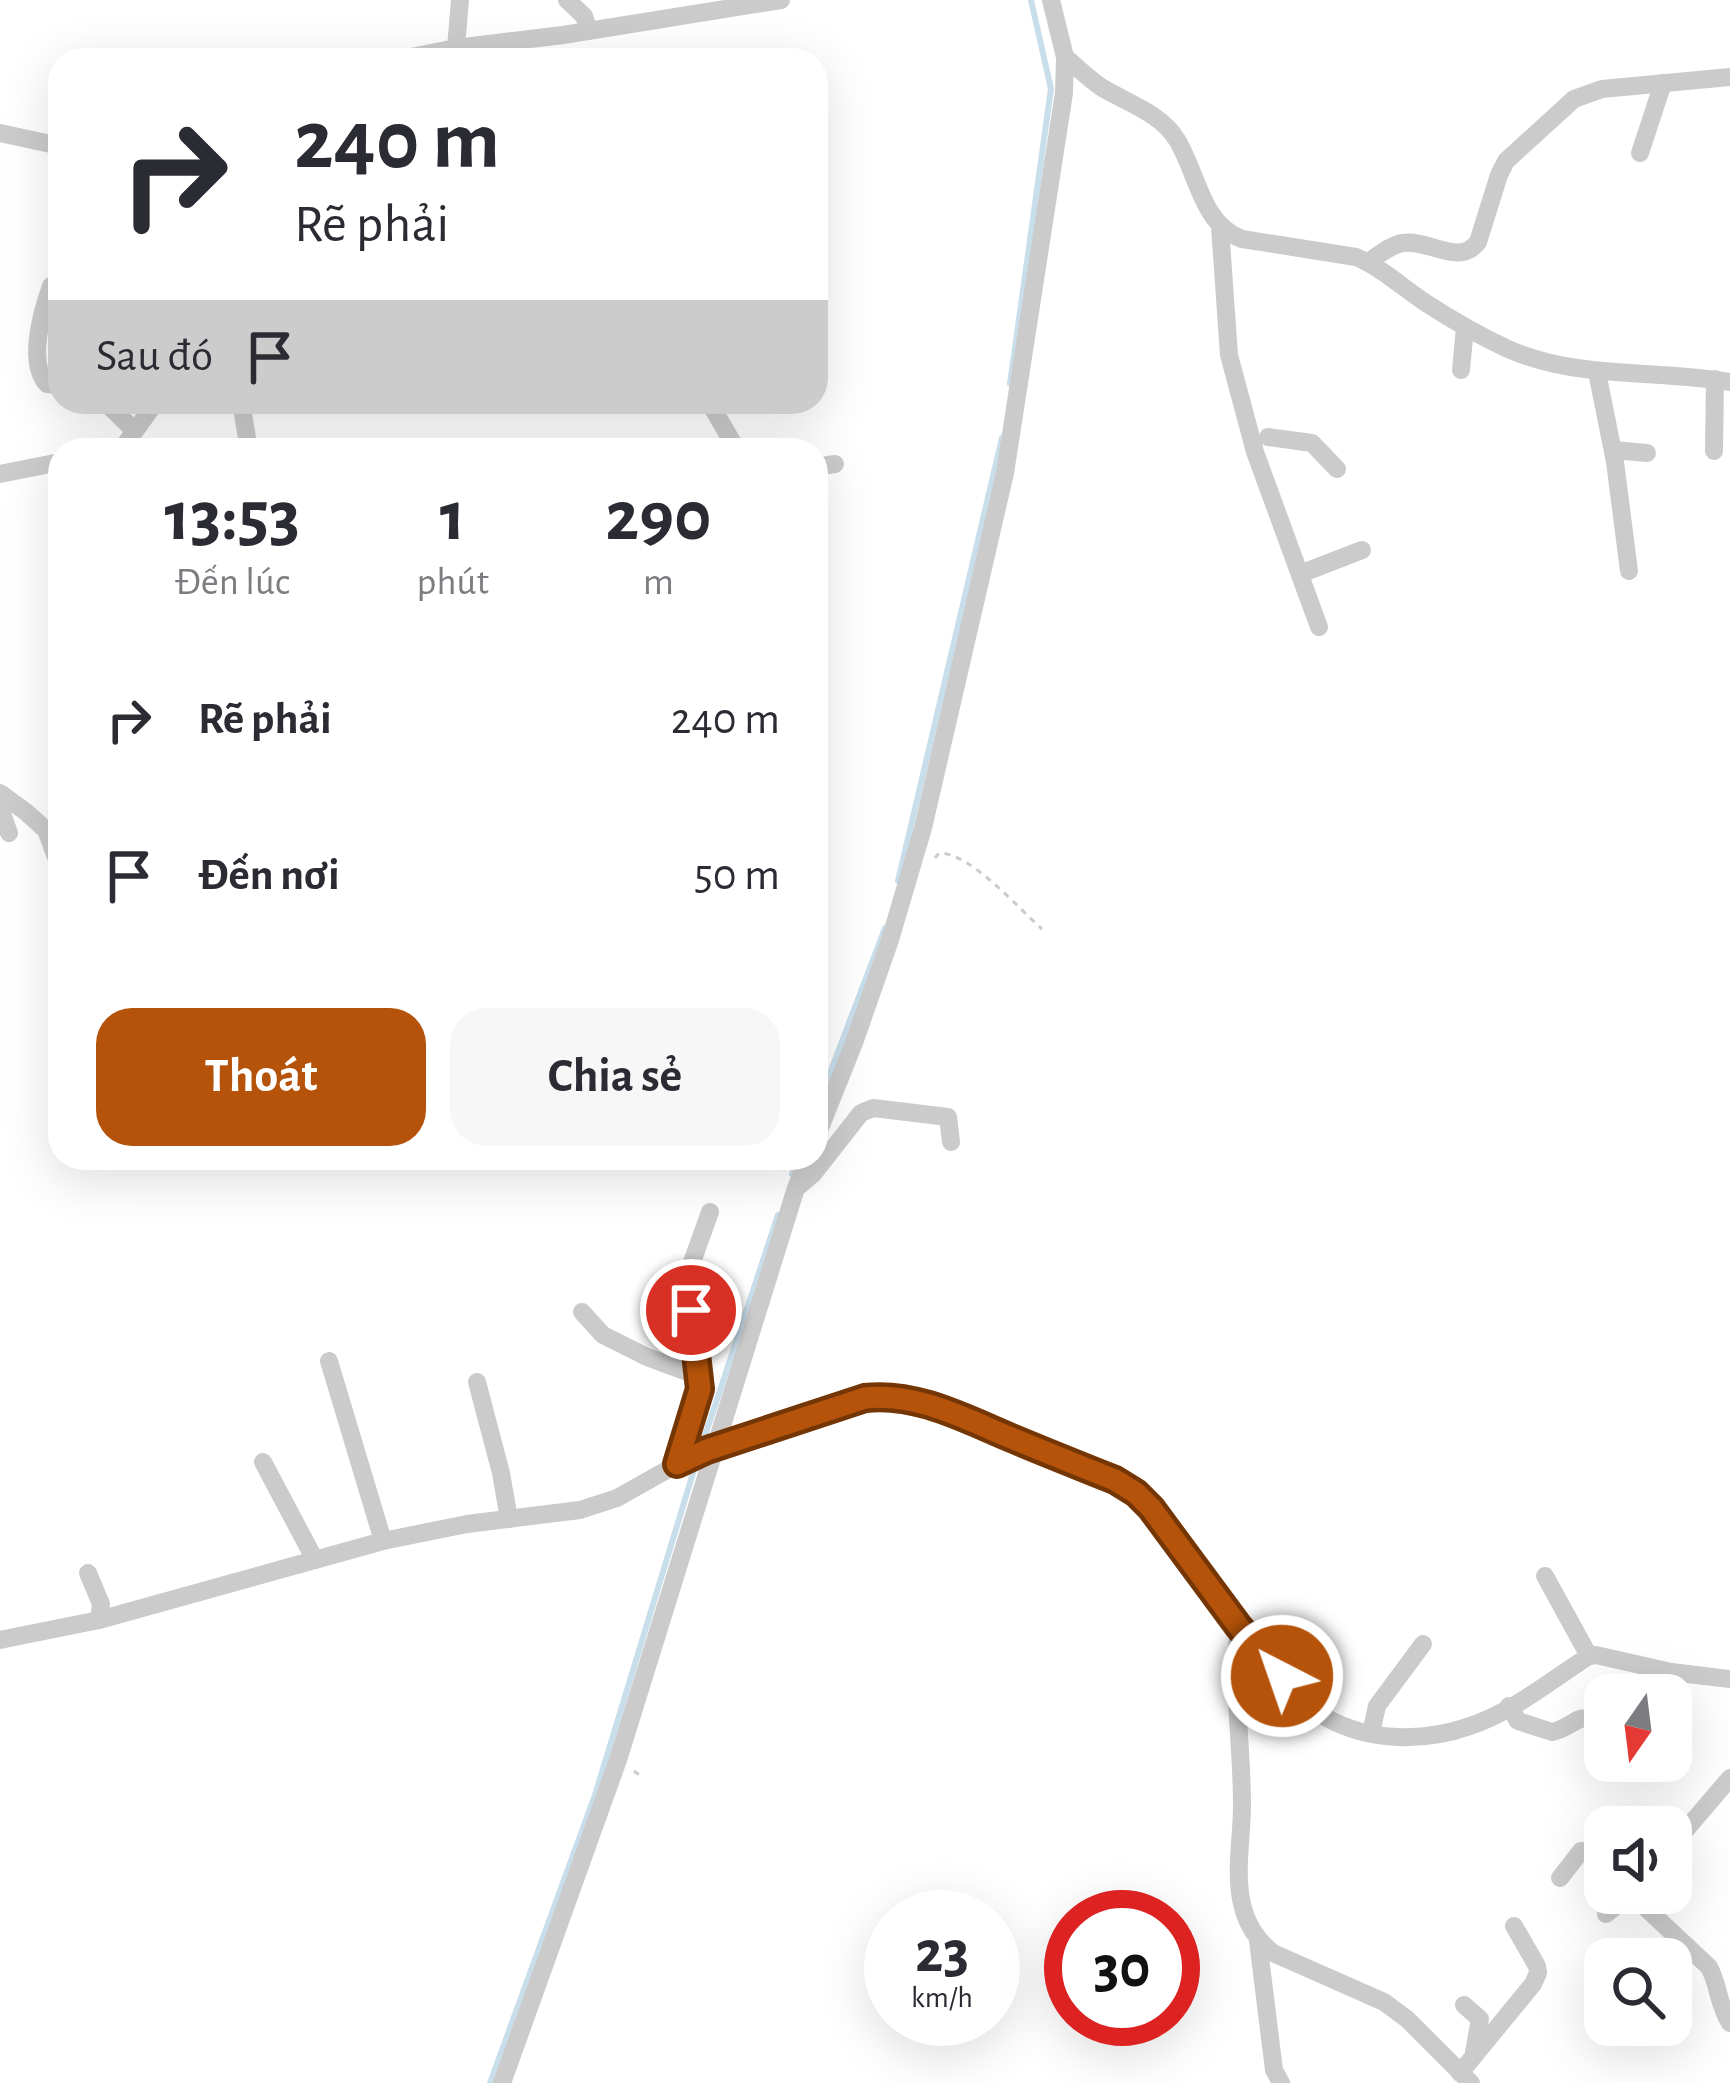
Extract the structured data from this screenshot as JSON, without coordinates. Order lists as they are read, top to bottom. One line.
{"north":"bottom","page":{"turn":["240 m","Rẽ phải"],"then":"Sau đó","eta":["13:53","Đến lúc","1","phút","290","m"],"list":[{"name":"Rẽ phải","value":"240 m"},{"name":"Đến nơi","value":"50 m"}],"buttons":["Thoát","Chia sẻ"],"speed":"23 km/h","limit":"30"}}
